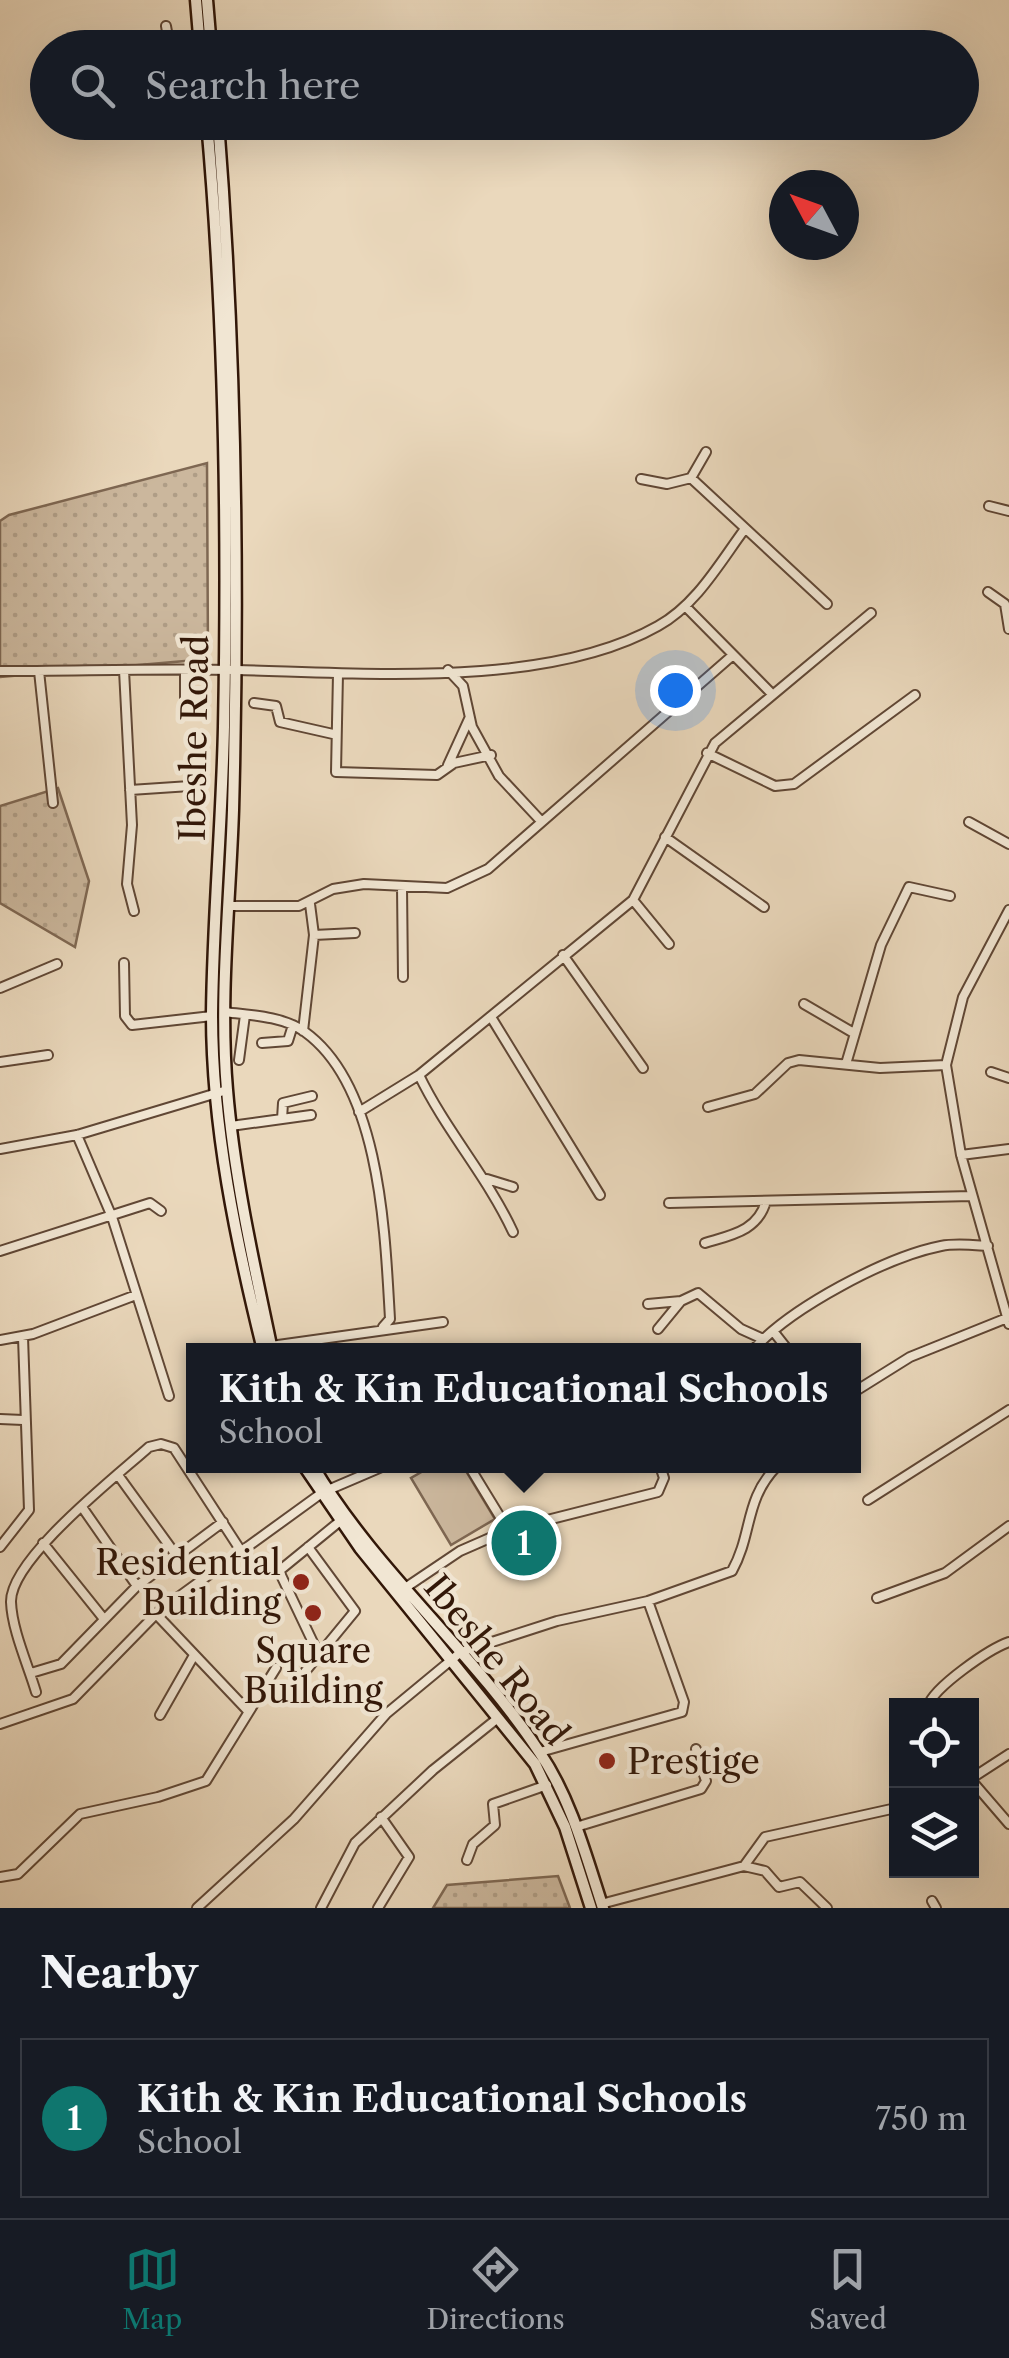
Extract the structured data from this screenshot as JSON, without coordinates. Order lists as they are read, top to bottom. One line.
{"streets":{"main road":["Ibeshe Road"]},"places":["Residential Building","Square Building","Prestige"],"north":"top left","page":{"search":"Search here","popup":["Kith & Kin Educational Schools","School"],"pins":"1","heading":"Nearby","list":[{"mark":"1","name":"Kith & Kin Educational Schools","note":"School","value":"750 m"}],"nav":["Map","Directions","Saved"]}}
